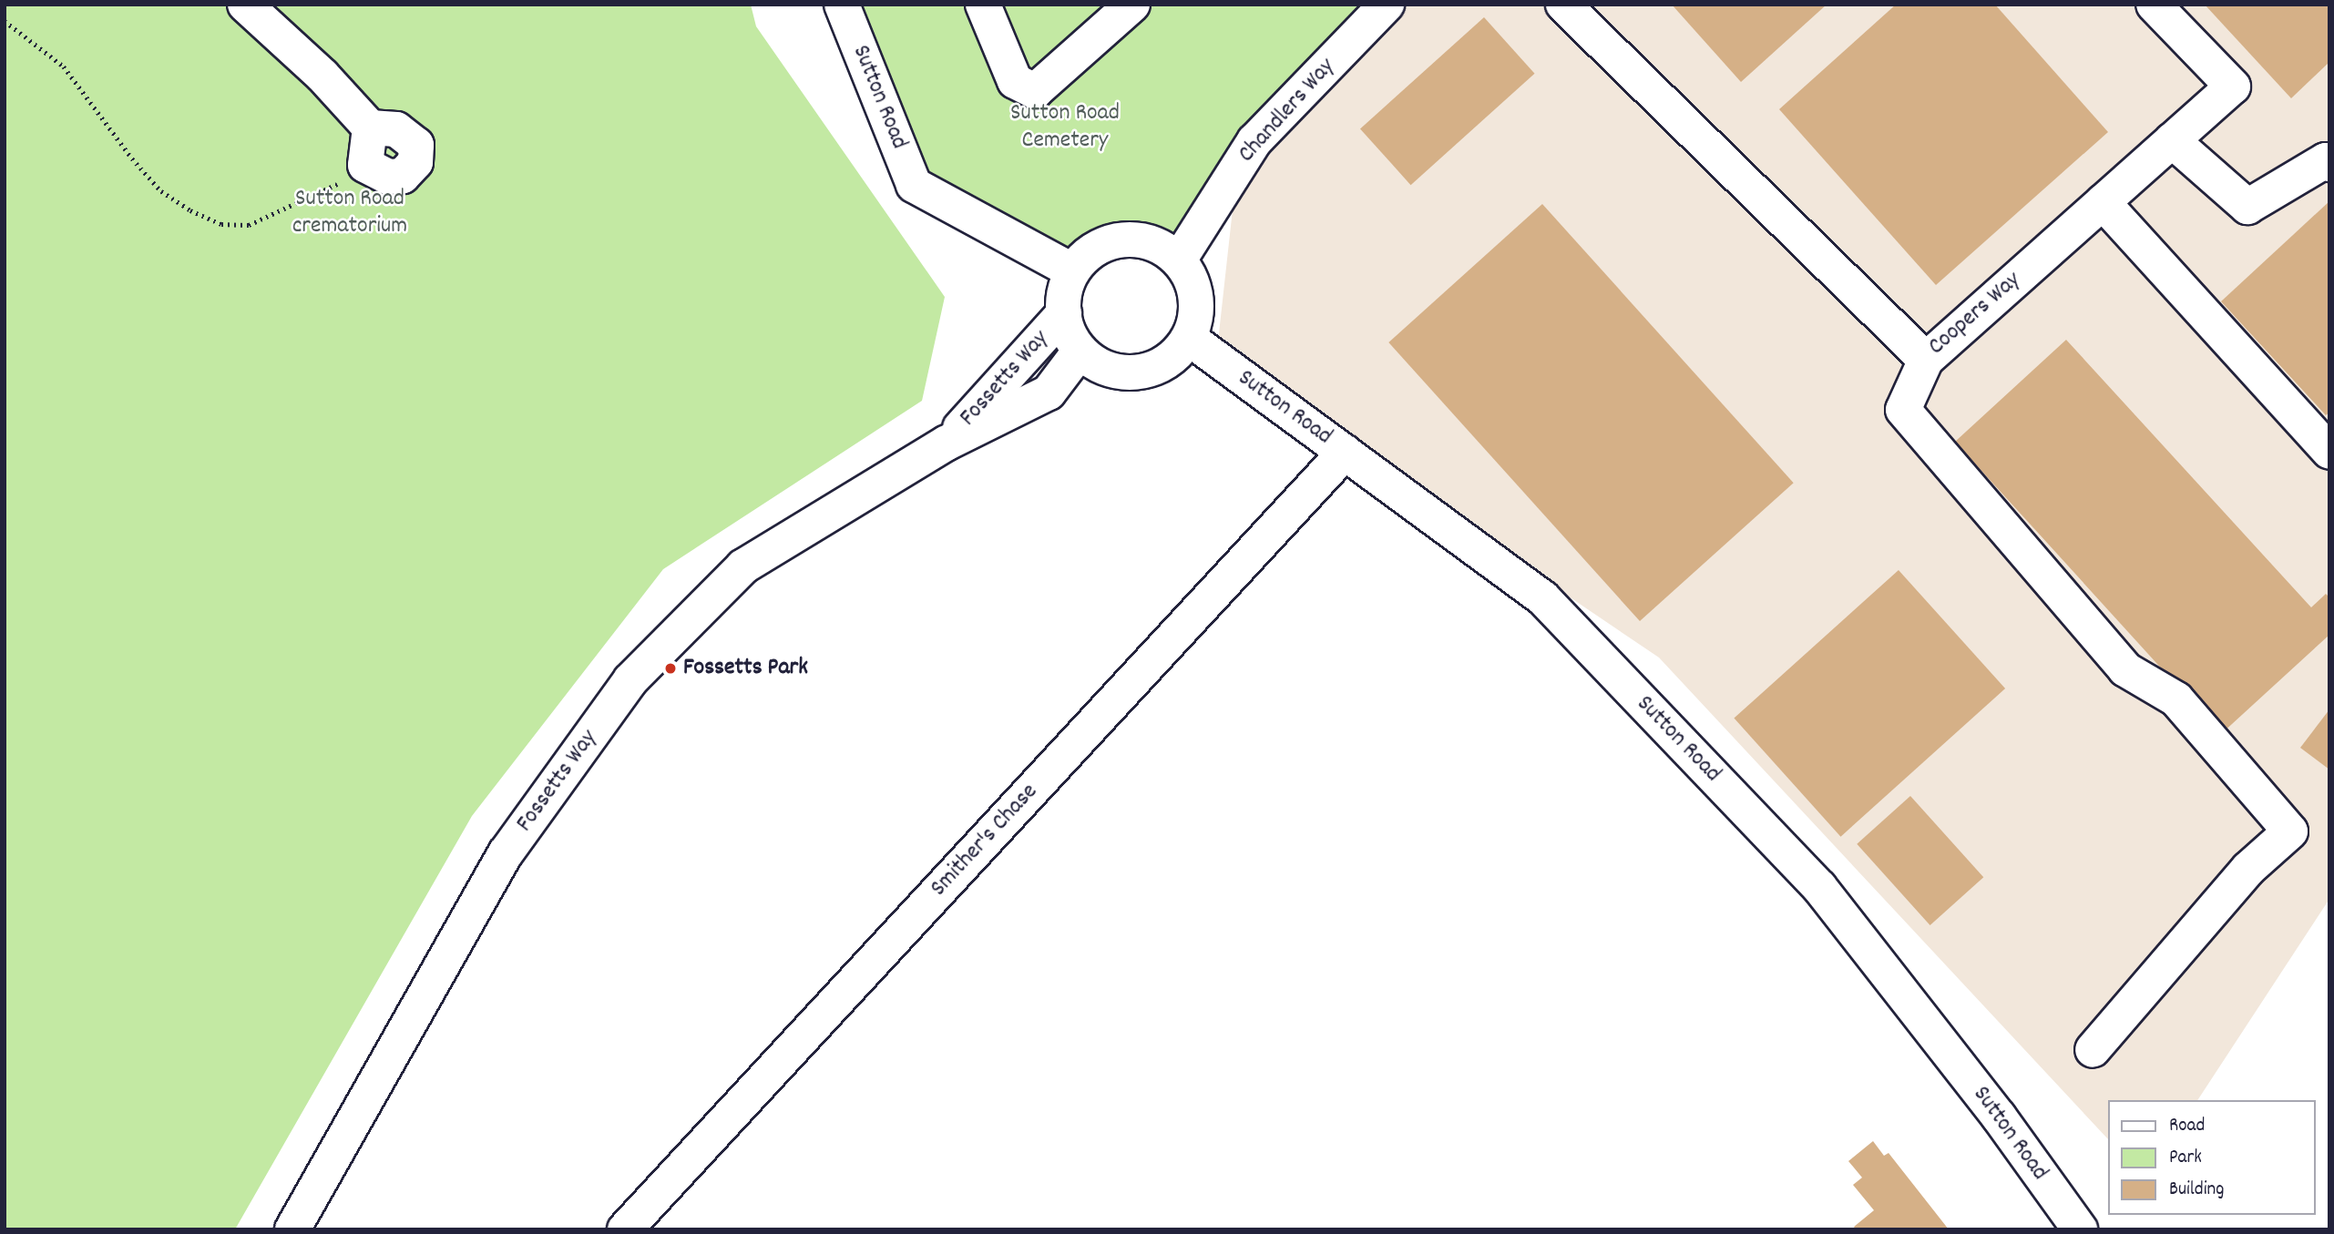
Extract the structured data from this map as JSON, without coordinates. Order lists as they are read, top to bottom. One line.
{"streets":{"street":["Sutton Road","Chandlers Way","Coopers Way","Fossetts Way","Smither's Chase"]},"crossings":[["Sutton Road","Chandlers Way"],["Sutton Road","Fossetts Way"],["Sutton Road","Smither's Chase"],["Chandlers Way","Fossetts Way"]],"parks":["Sutton Road Cemetery","Sutton Road crematorium"],"places":["Fossetts Park"],"legend":["Road","Park","Building"]}
